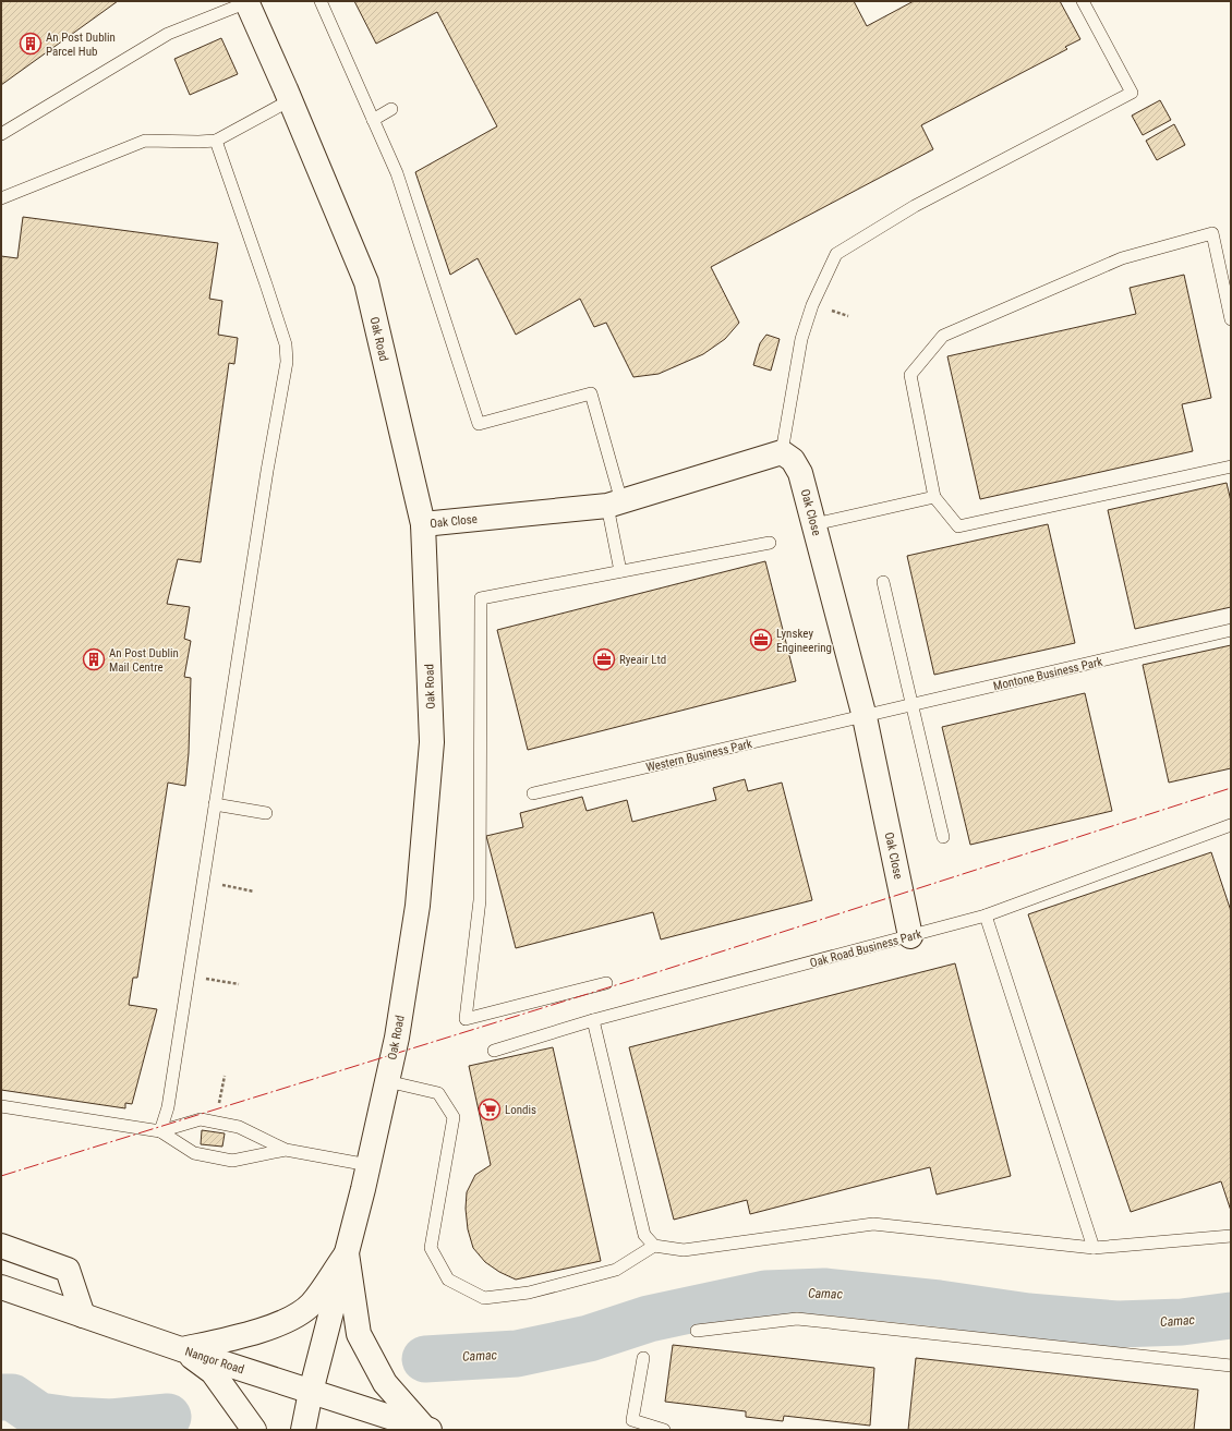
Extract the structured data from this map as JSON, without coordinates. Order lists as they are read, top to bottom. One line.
{"streets":{"street":["Oak Road","Oak Close","Nangor Road"],"lane":["Montone Business Park","Western Business Park","Oak Road Business Park"]},"crossings":[["Oak Road","Oak Close"],["Oak Road","Nangor Road"],["Oak Close","Montone Business Park"],["Oak Close","Western Business Park"],["Oak Close","Oak Road Business Park"],["Montone Business Park","Western Business Park"]],"water":["Camac"],"places":{"building":["An Post Dublin Parcel Hub","An Post Dublin Mail Centre"],"office":["Lynskey Engineering","Ryeair Ltd"],"supermarket":["Londis"]}}
